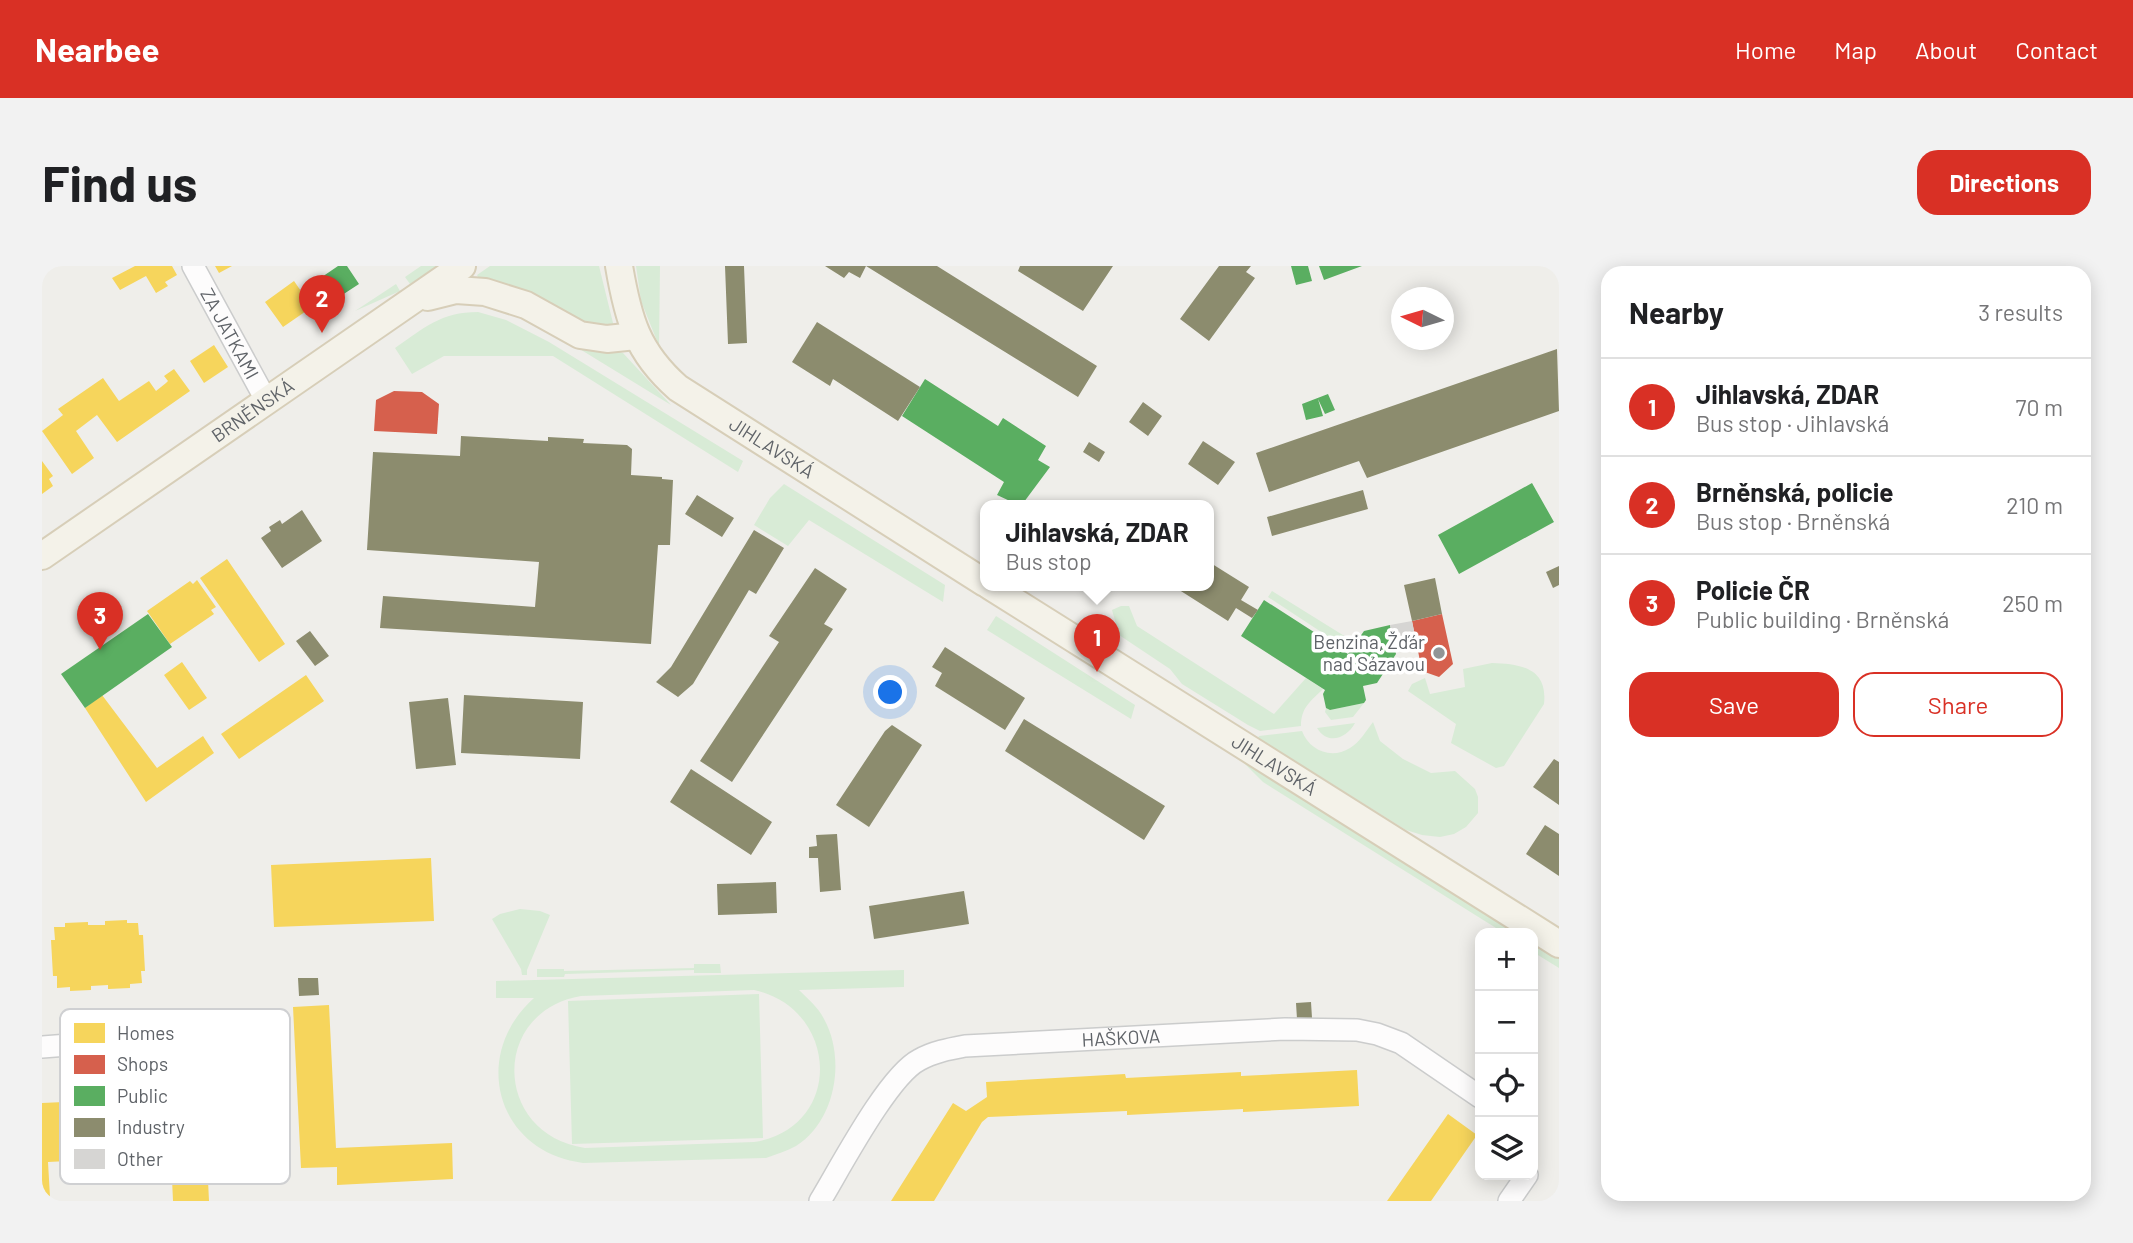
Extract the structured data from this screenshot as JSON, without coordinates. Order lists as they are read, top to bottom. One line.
{"streets":{"main road":["BRNĚNSKÁ","JIHLAVSKÁ"],"street":["ZA JATKAMI","HAŠKOVA"]},"crossings":[["ZA JATKAMI","BRNĚNSKÁ"]],"places":["Benzina, Žďár nad Sázavou"],"legend":["Homes","Shops","Public","Industry","Other"],"north":"left","page":{"header":"Nearbee","nav":["Home","Map","About","Contact"],"buttons":["Directions",["Save","Share"]],"title":"Find us","heading":["Nearby","3 results"],"pins":["2","3","1"],"list":[{"mark":"1","name":"Jihlavská, ZDAR","note":"Bus stop · Jihlavská","value":"70 m"},{"mark":"2","name":"Brněnská, policie","note":"Bus stop · Brněnská","value":"210 m"},{"mark":"3","name":"Policie ČR","note":"Public building · Brněnská","value":"250 m"}],"popup":["Jihlavská, ZDAR","Bus stop"],"map_buttons":["+","−"]}}
